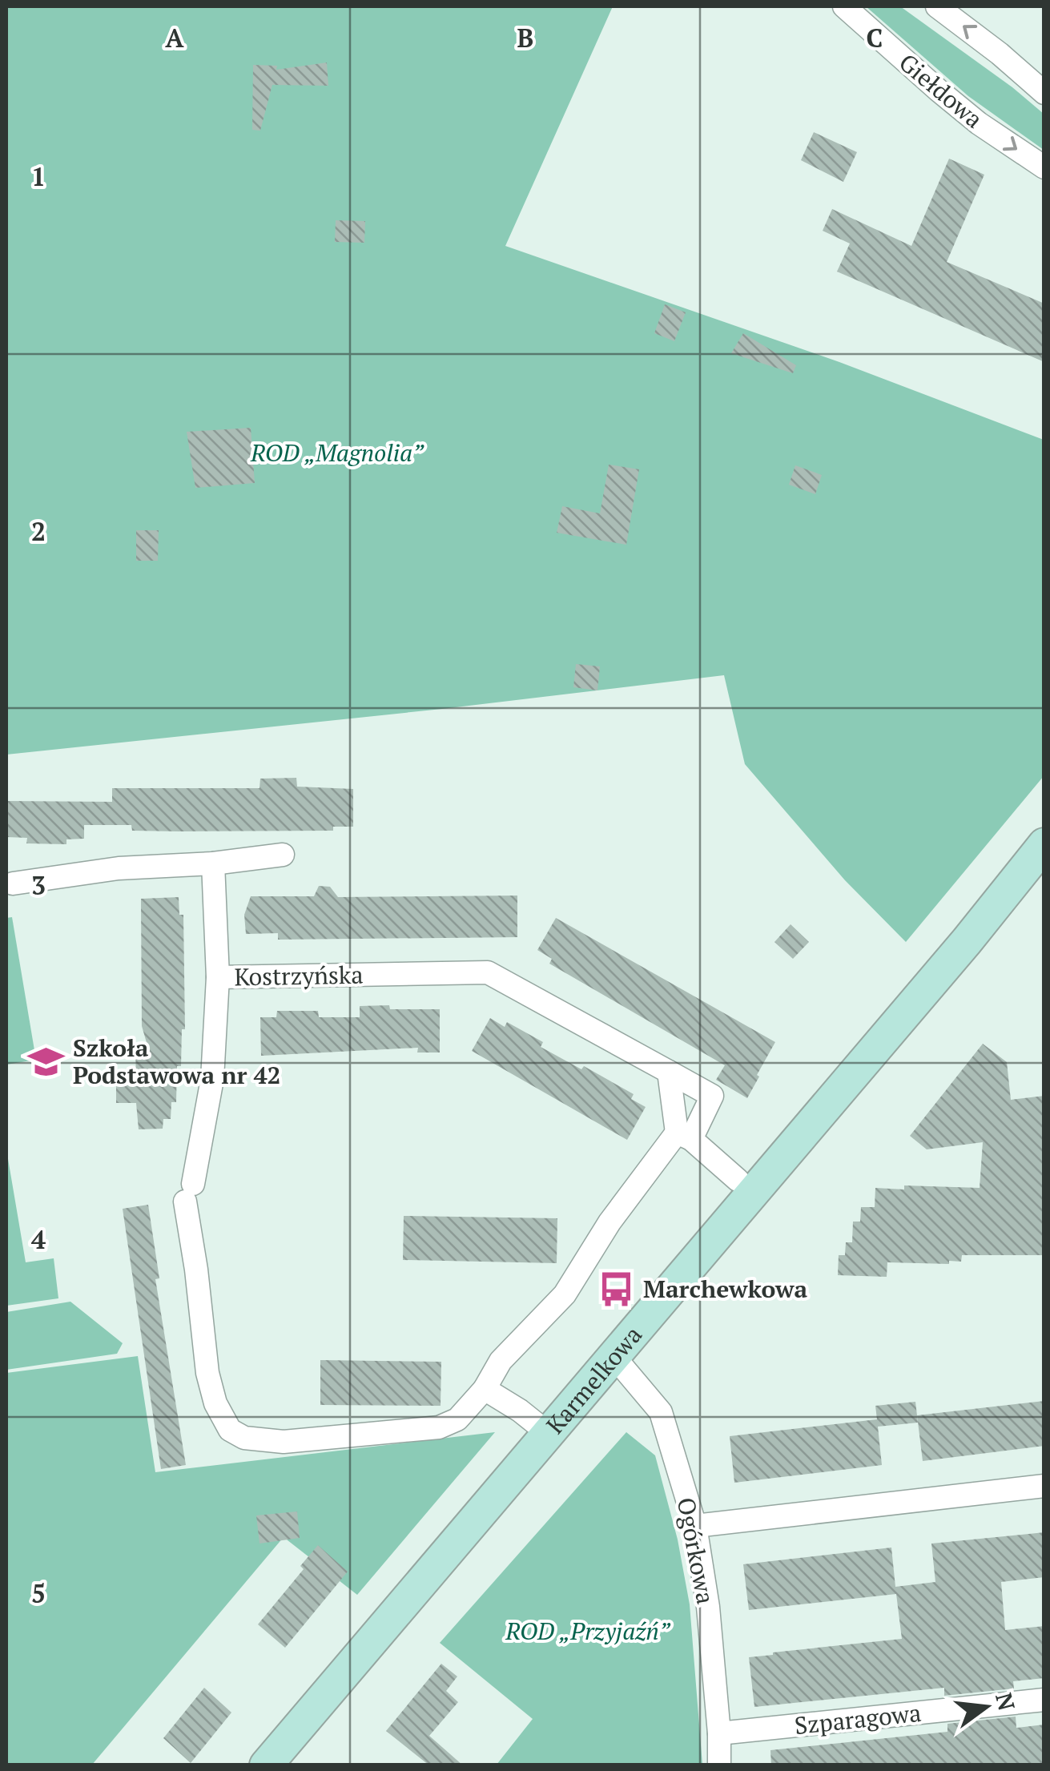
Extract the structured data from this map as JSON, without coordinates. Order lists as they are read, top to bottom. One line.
{"streets":{"street":["Giełdowa","Kostrzyńska","Karmelkowa","Ogórkowa","Szparagowa"]},"crossings":[["Karmelkowa","Ogórkowa"],["Ogórkowa","Szparagowa"]],"parks":["ROD „Magnolia”","ROD „Przyjaźń”"],"places":{"school or university":["Szkoła Podstawowa nr 42"],"bus stop":["Marchewkowa"]},"north":"right","grid":{"columns":["A","B","C"],"rows":["1","2","3","4","5"]}}
